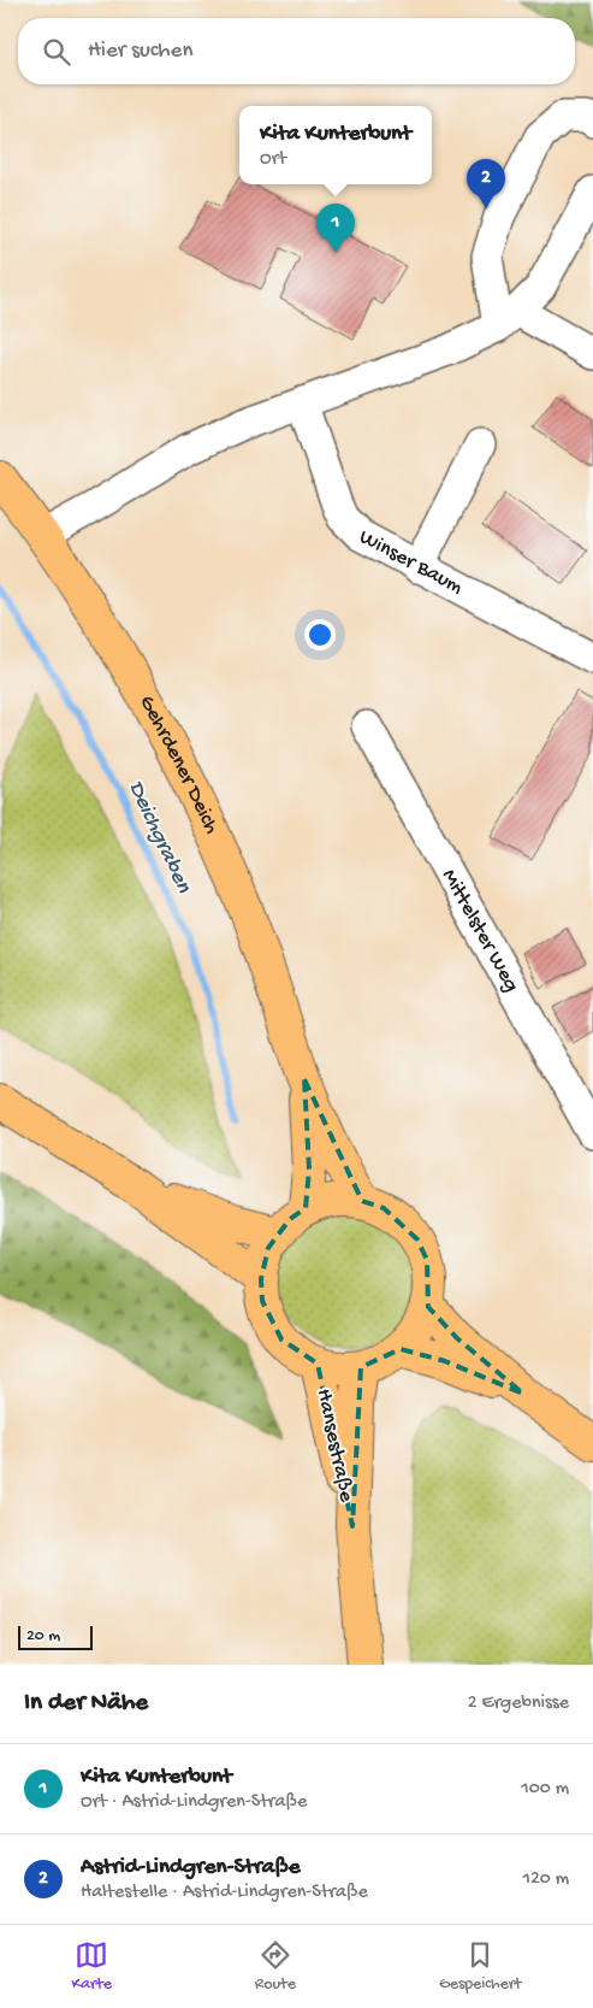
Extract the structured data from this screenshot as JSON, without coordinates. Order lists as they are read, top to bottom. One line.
{"streets":{"main road":["Gehrdener Deich","Hansestraße"],"street":["Winser Baum","Mittelster Weg"]},"crossings":[["Gehrdener Deich","Hansestraße"]],"water":["Deichgraben"],"scale_bar":"20 m","page":{"search":"Hier suchen","popup":["Kita Kunterbunt","Ort"],"pins":["2","1"],"scale":"20 m","heading":["In der Nähe","2 Ergebnisse"],"list":[{"mark":"1","name":"Kita Kunterbunt","note":"Ort · Astrid-Lindgren-Straße","value":"100 m"},{"mark":"2","name":"Astrid-Lindgren-Straße","note":"Haltestelle · Astrid-Lindgren-Straße","value":"120 m"}],"nav":["Karte","Route","Gespeichert"]}}
